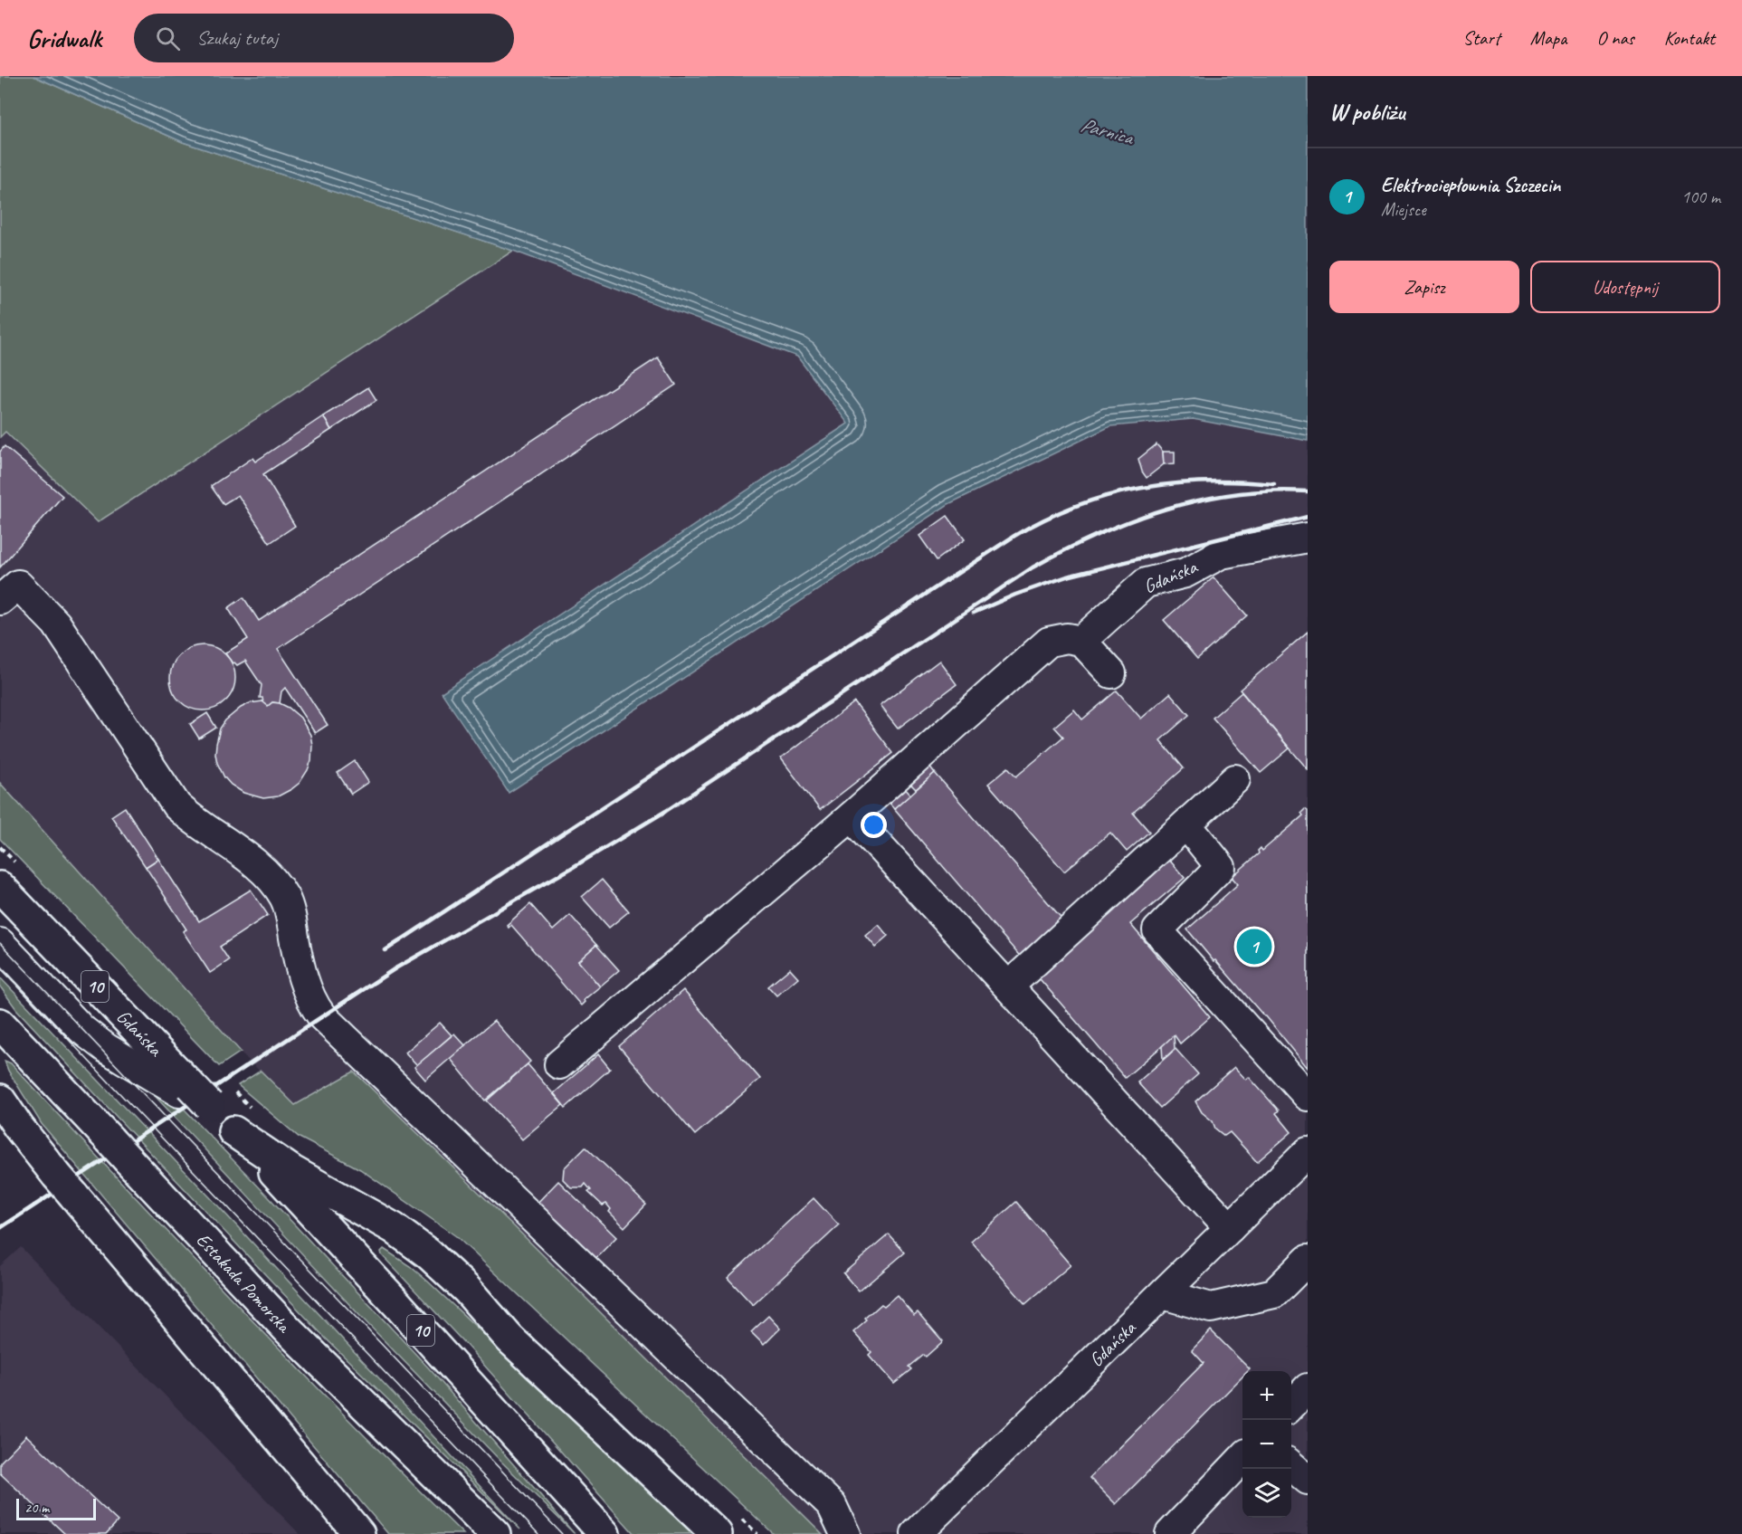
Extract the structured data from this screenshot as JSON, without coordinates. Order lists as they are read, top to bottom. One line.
{"streets":{"main road":["Gdańska","10","Estakada Pomorska"]},"crossings":[["Gdańska","10"]],"water":["Parnica"],"scale_bar":"20 m","page":{"header":"Gridwalk","search":"Szukaj tutaj","nav":["Start","Mapa","O nas","Kontakt"],"heading":"W pobliżu","list":[{"mark":"1","name":"Elektrociepłownia Szczecin","note":"Miejsce","value":"100 m"}],"buttons":["Zapisz","Udostępnij"],"pins":"1","map_buttons":["+","−"],"scale":"20 m"}}
